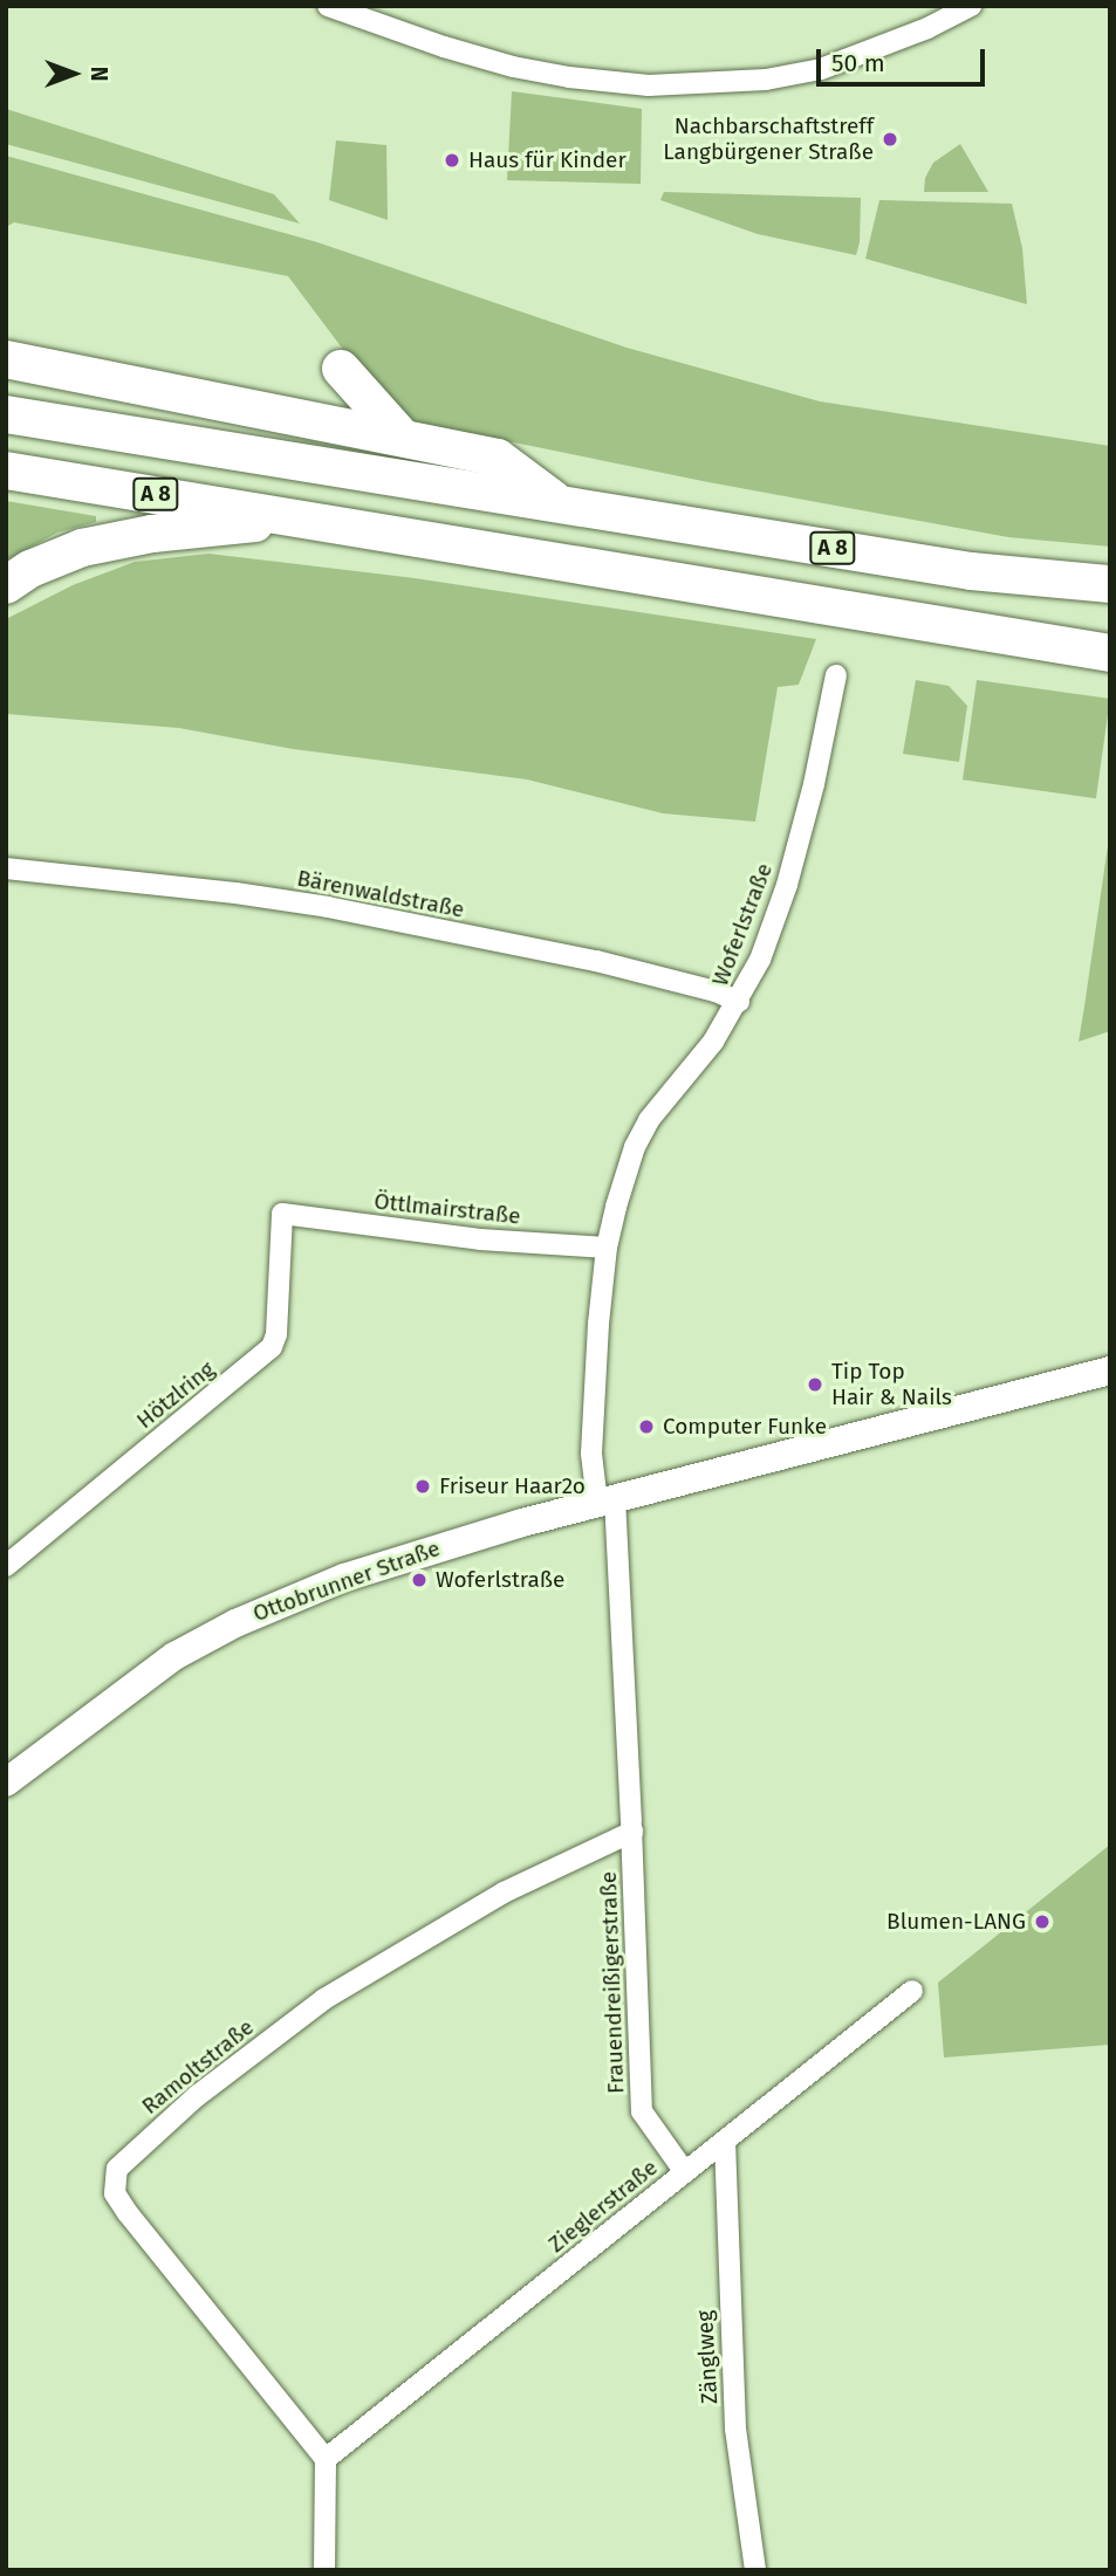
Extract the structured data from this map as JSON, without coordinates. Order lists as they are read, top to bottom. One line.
{"streets":{"highway":["A 8"],"main road":["Ottobrunner Straße"],"street":["Bärenwaldstraße","Woferlstraße","Öttlmairstraße","Hötzlring","Frauendreißigerstraße","Ramoltstraße","Zieglerstraße","Zänglweg"]},"crossings":[["Bärenwaldstraße","Woferlstraße"],["Woferlstraße","Öttlmairstraße"],["Woferlstraße","Ottobrunner Straße"],["Woferlstraße","Frauendreißigerstraße"],["Öttlmairstraße","Hötzlring"],["Ottobrunner Straße","Frauendreißigerstraße"],["Frauendreißigerstraße","Ramoltstraße"],["Frauendreißigerstraße","Zieglerstraße"],["Ramoltstraße","Zieglerstraße"],["Zieglerstraße","Zänglweg"]],"places":["Nachbarschaftstreff Langbürgener Straße","Haus für Kinder","Tip Top Hair & Nails","Computer Funke","Friseur Haar2o","Woferlstraße","Blumen-LANG"],"scale_bar":"50 m","north":"right"}
